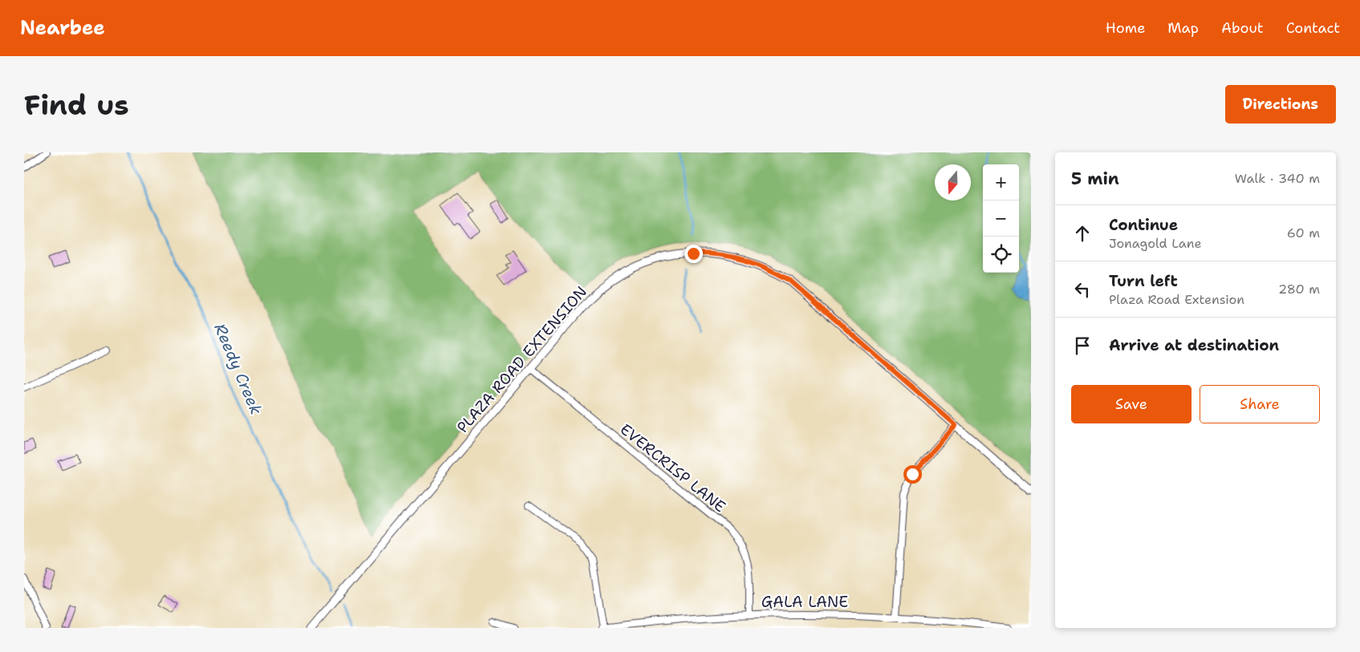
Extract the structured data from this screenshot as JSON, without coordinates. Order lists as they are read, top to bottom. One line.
{"streets":{"street":["PLAZA ROAD EXTENSION","EVERCRISP LANE","GALA LANE"]},"crossings":[["PLAZA ROAD EXTENSION","EVERCRISP LANE"],["EVERCRISP LANE","GALA LANE"]],"water":["Reedy Creek"],"north":"bottom","page":{"header":"Nearbee","nav":["Home","Map","About","Contact"],"buttons":["Directions",["Save","Share"]],"title":"Find us","heading":["5 min","Walk · 340 m"],"map_buttons":["+","−"],"list":[["Continue","Jonagold Lane","60 m"],["Turn left","Plaza Road Extension","280 m"],"Arrive at destination"]}}
